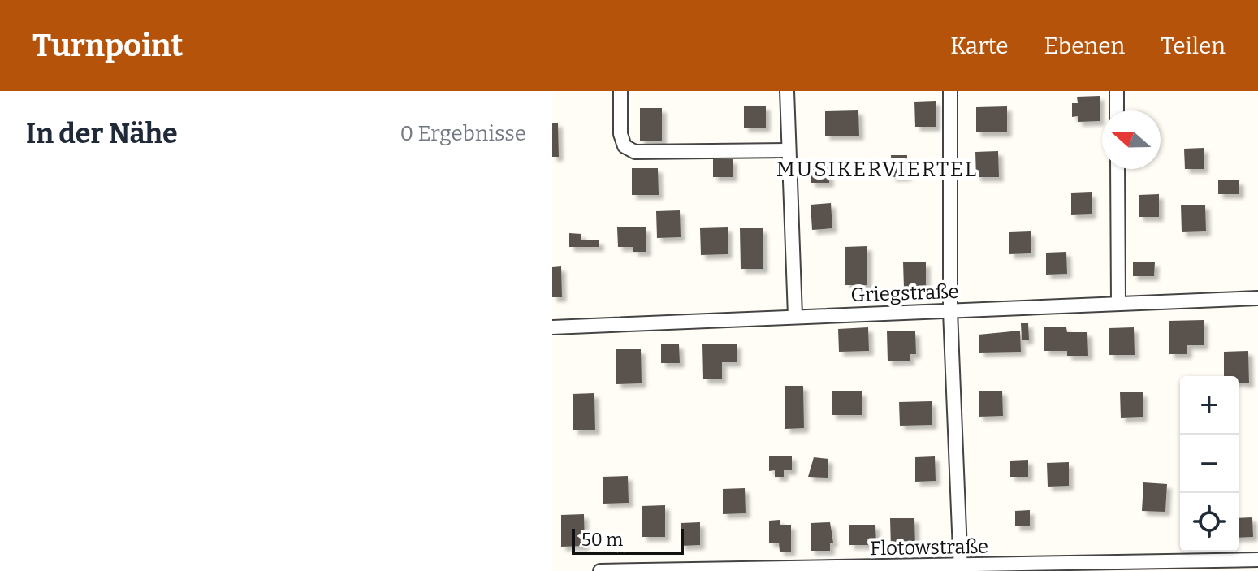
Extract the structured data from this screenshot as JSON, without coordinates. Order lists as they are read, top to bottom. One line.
{"streets":{"street":["Griegstraße","Flotowstraße"]},"districts":["MUSIKERVIERTEL"],"scale_bar":"50 m","north":"left","page":{"header":"Turnpoint","nav":["Karte","Ebenen","Teilen"],"heading":["In der Nähe","0 Ergebnisse"],"map_buttons":["+","−"],"scale":"50 m"}}
